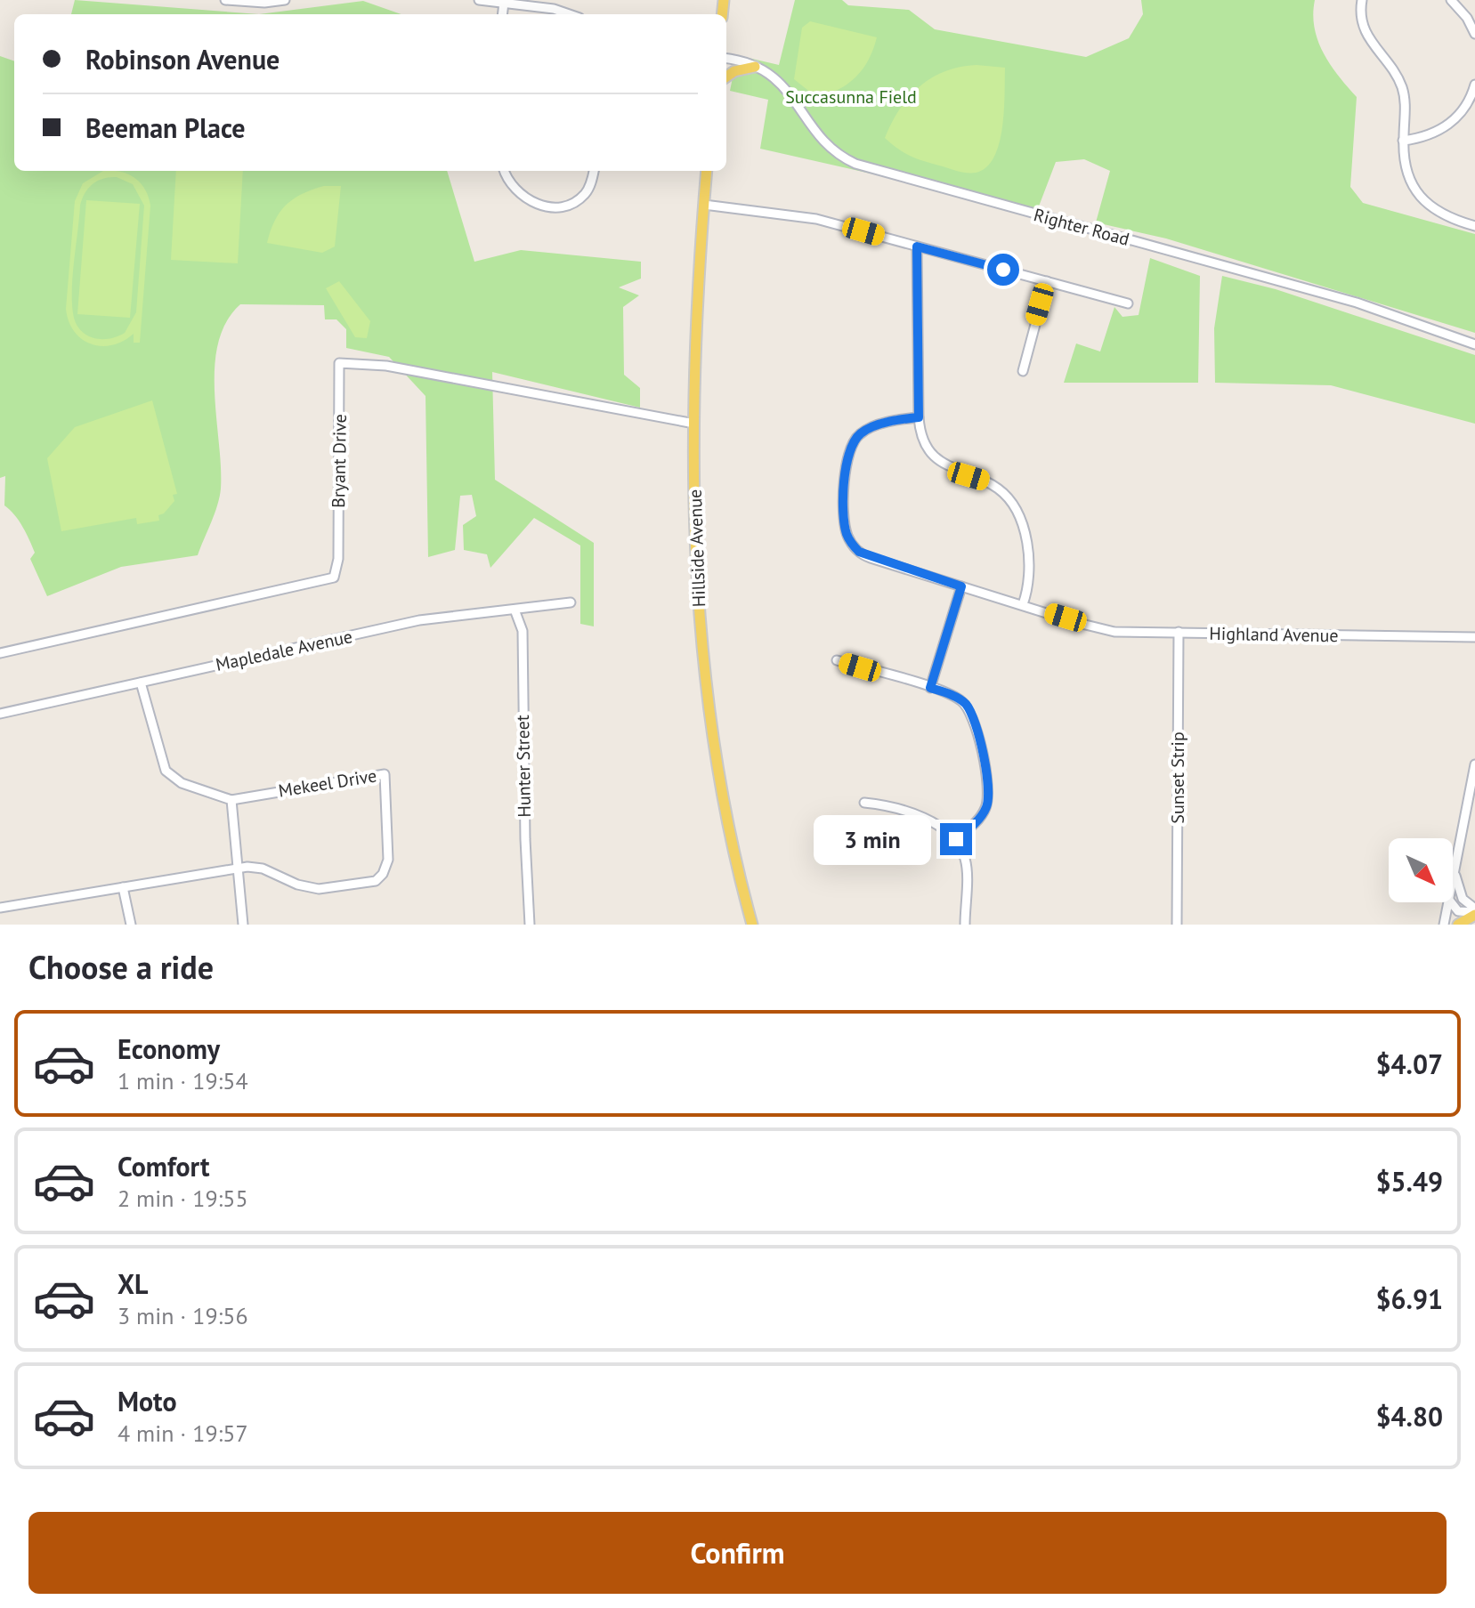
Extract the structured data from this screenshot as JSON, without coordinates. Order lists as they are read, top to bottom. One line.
{"streets":{"main road":["Hillside Avenue"],"street":["Righter Road","Bryant Drive","Highland Avenue","Mapledale Avenue","Hunter Street","Sunset Strip","Mekeel Drive"]},"crossings":[["Bryant Drive","Hillside Avenue"],["Highland Avenue","Sunset Strip"],["Mapledale Avenue","Hunter Street"]],"parks":["Succasunna Field"],"north":"bottom right","page":{"banner":["Robinson Avenue","Beeman Place"],"bubble":"3 min","heading":"Choose a ride","list":[{"name":"Economy","note":"1 min · 19:54","value":"$4.07"},{"name":"Comfort","note":"2 min · 19:55","value":"$5.49"},{"name":"XL","note":"3 min · 19:56","value":"$6.91"},{"name":"Moto","note":"4 min · 19:57","value":"$4.80"}],"buttons":"Confirm"}}
